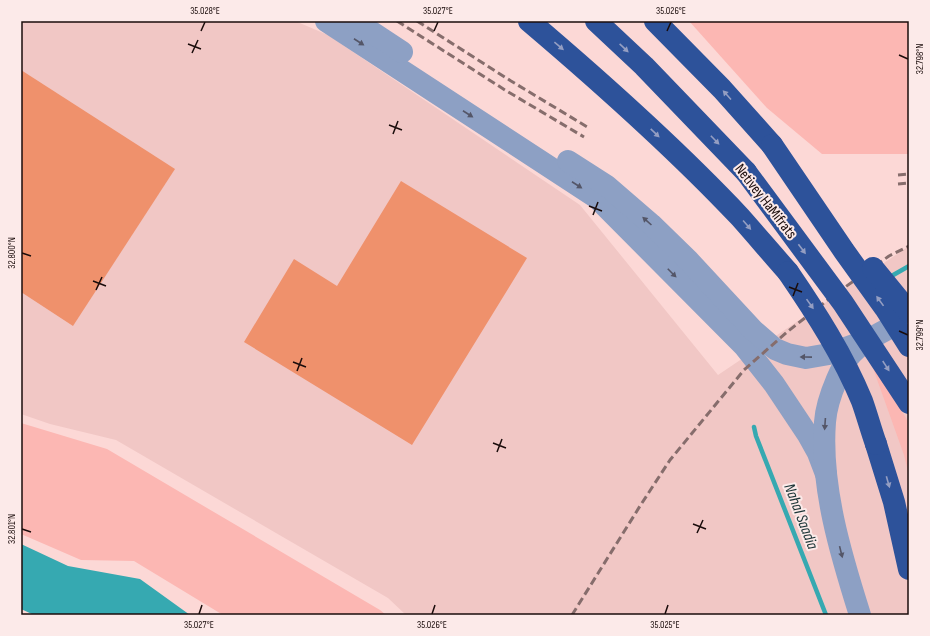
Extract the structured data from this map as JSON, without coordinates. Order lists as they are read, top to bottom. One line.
{"streets":{"highway":["Netivey HaMifrats"]},"water":["Nahal Saadia"],"coordinates":["35.028°E","35.027°E","35.026°E","32.798°N","32.800°N","32.799°N","32.801°N","35.025°E"]}
